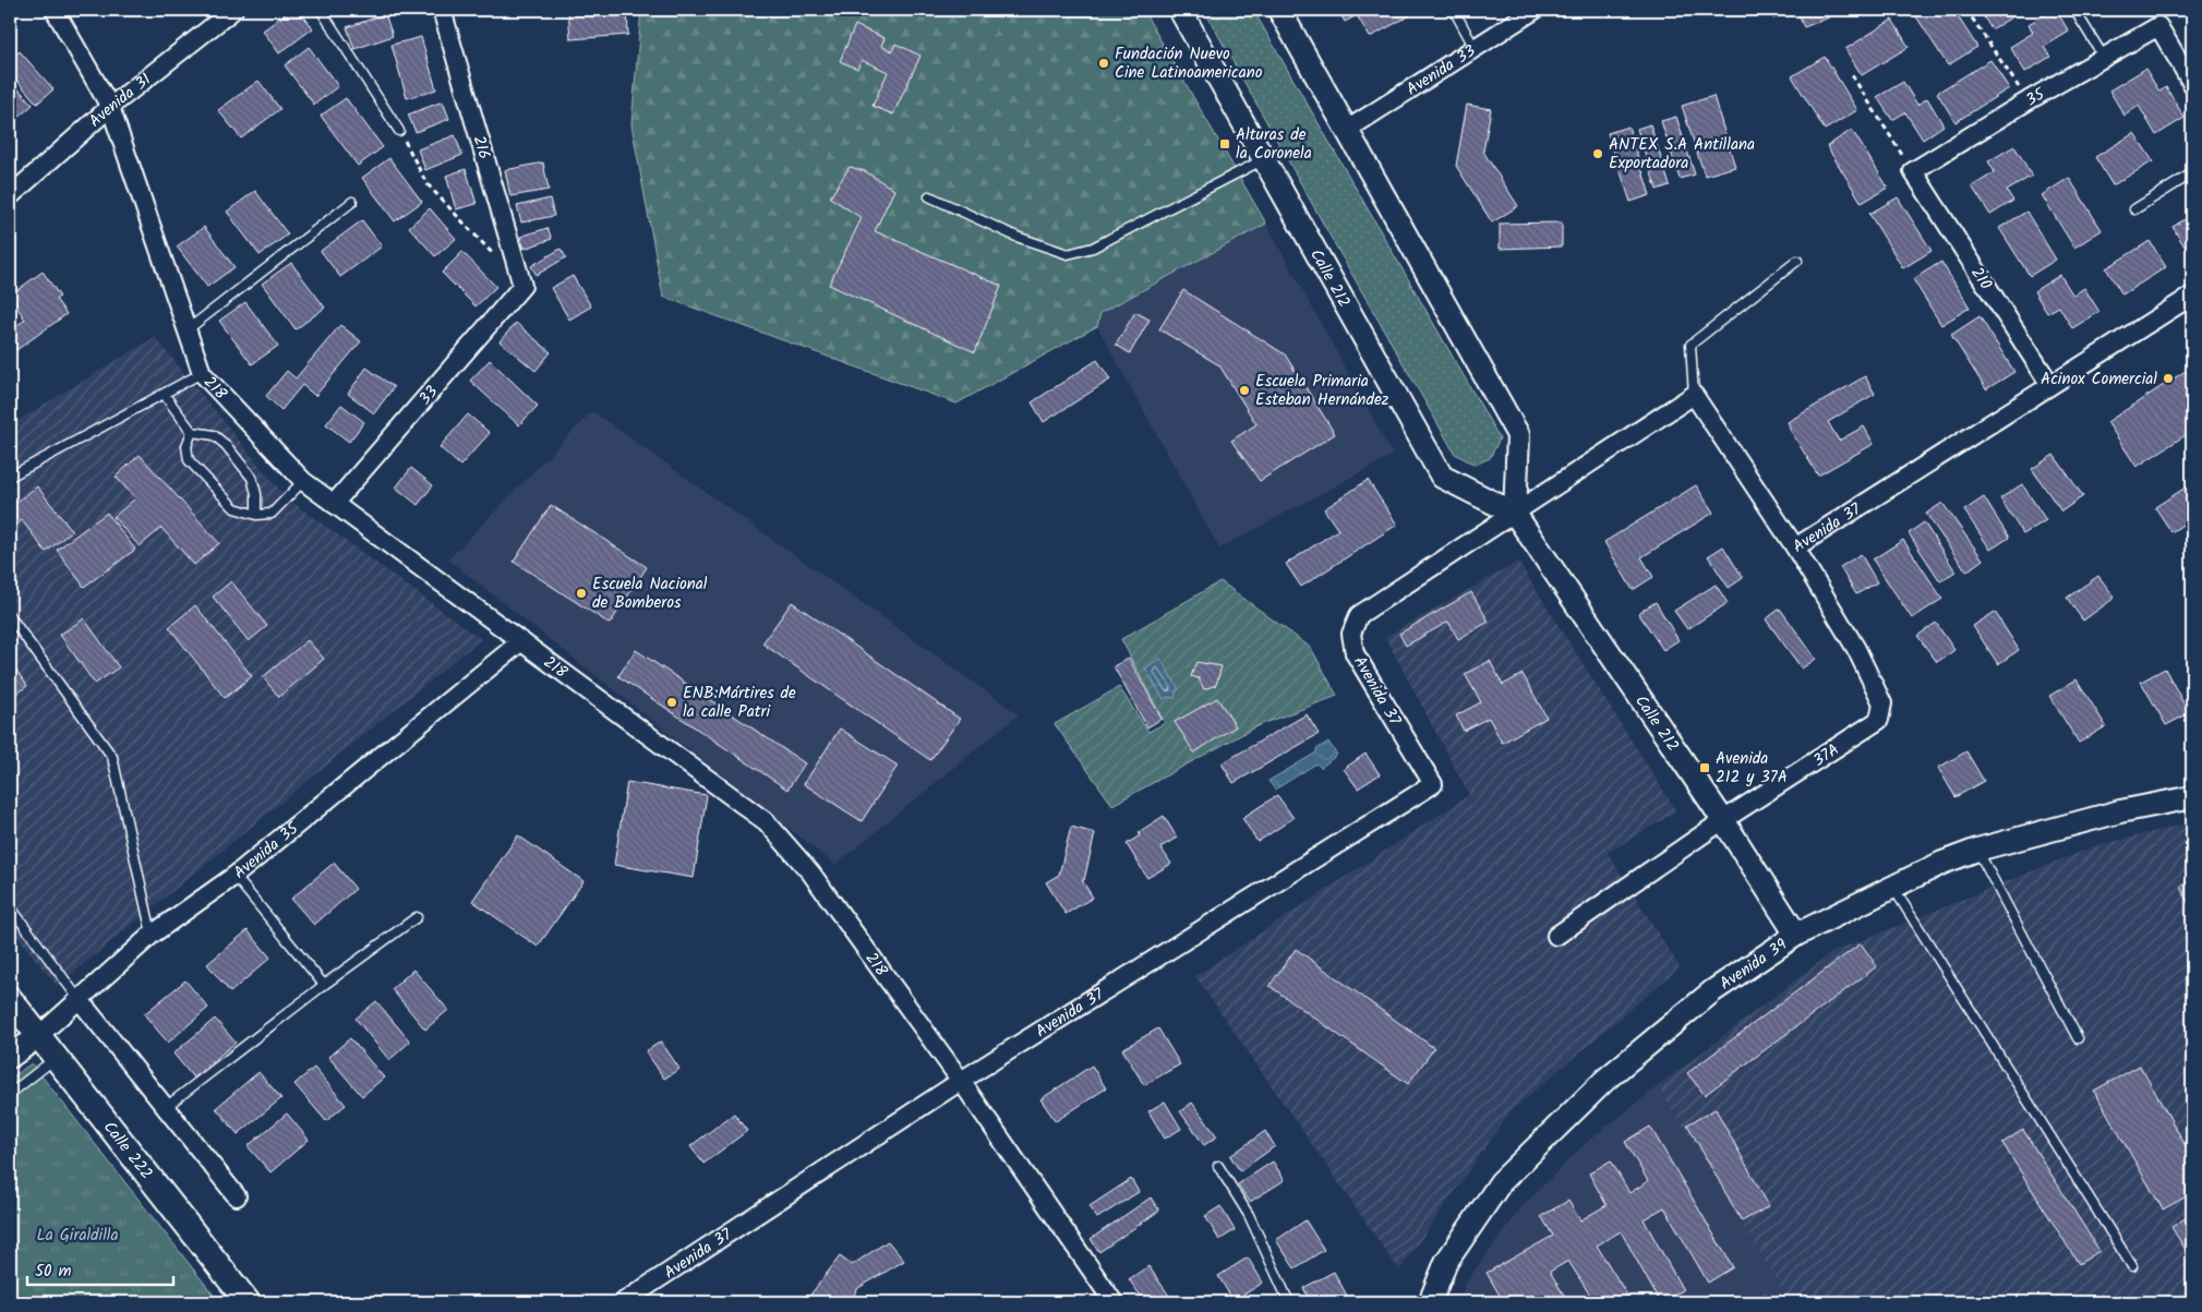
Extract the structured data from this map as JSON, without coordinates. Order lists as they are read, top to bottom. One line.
{"streets":{"main road":["Calle 222"],"street":["Avenida 33","35","Avenida 31","216","Calle 212","210","218","33","Avenida 37","37A","Avenida 35","Avenida 39"]},"crossings":[["35","210"],["Avenida 31","218"],["216","33"],["Calle 212","Avenida 37"],["Calle 212","37A"],["Calle 212","Avenida 39"],["210","Avenida 37"],["218","33"],["218","Avenida 37"],["218","Avenida 35"],["Avenida 37","37A"],["Avenida 35","Calle 222"]],"parks":["La Giraldilla"],"places":{"other":["Fundación Nuevo Cine Latinoamericano","ANTEX S.A Antillana Exportadora","Acinox Comercial","Escuela Primaria Esteban Hernández","Escuela Nacional de Bomberos","ENB:Mártires de la calle Patri"],"transit":["Alturas de la Coronela","Avenida 212 y 37A"]},"scale_bar":"50 m"}
